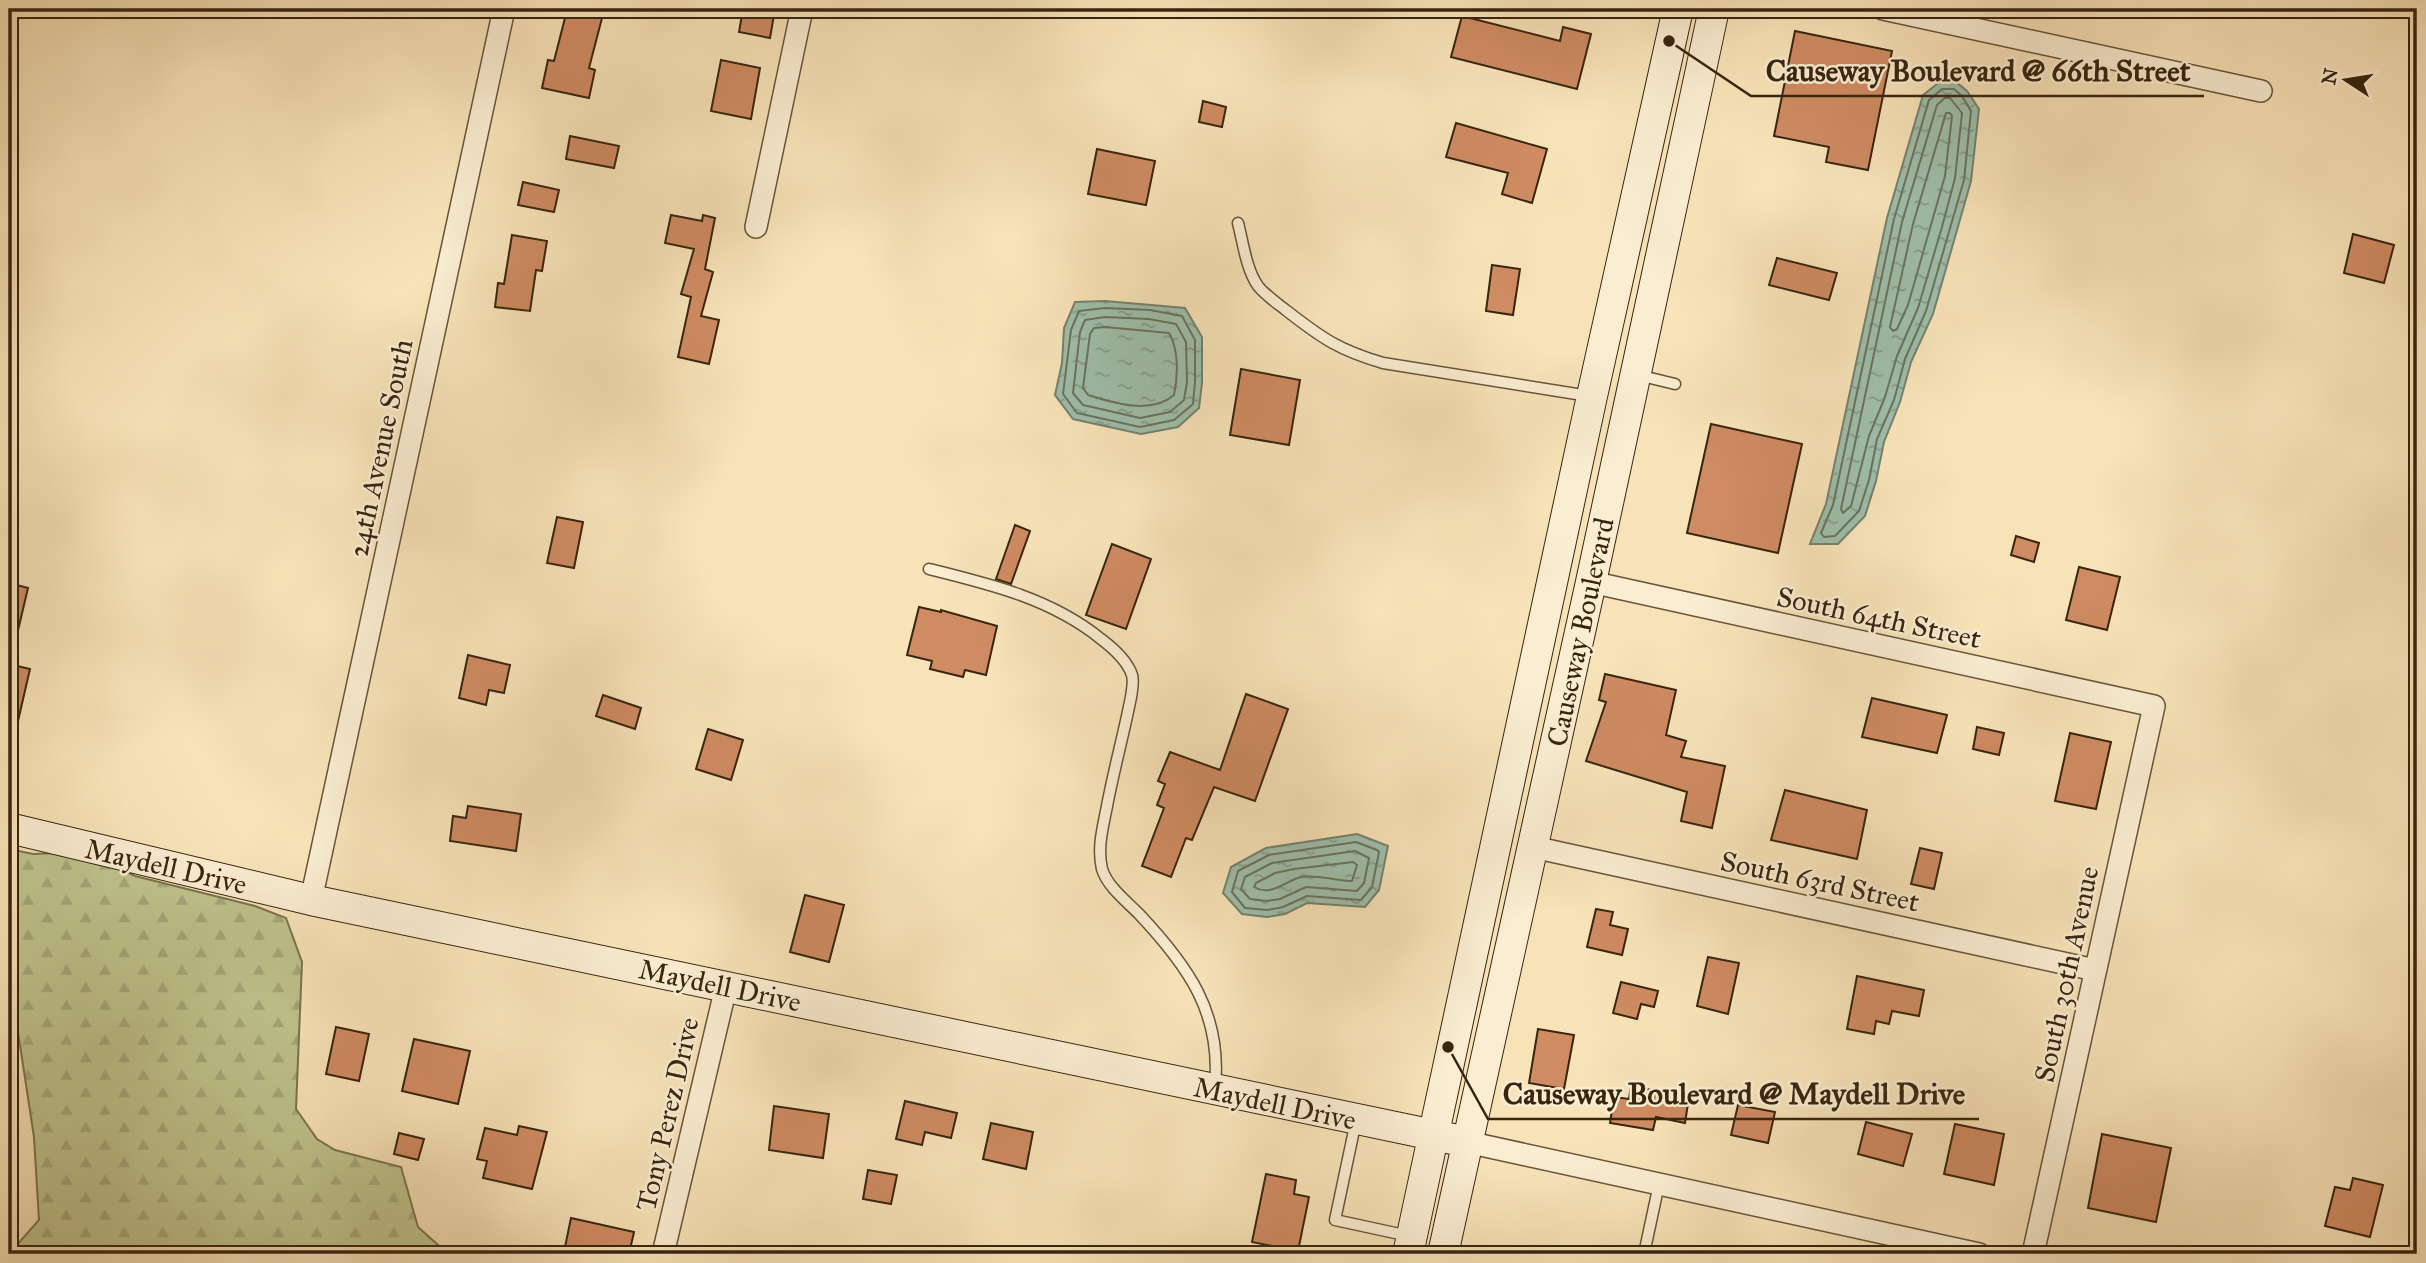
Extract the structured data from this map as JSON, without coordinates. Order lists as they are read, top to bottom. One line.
{"streets":{"main road":["Causeway Boulevard","Maydell Drive"],"street":["24th Avenue South","South 64th Street","South 63rd Street","South 30th Avenue","Tony Perez Drive"]},"crossings":[["24th Avenue South","Maydell Drive"],["South 64th Street","Causeway Boulevard"],["South 64th Street","South 30th Avenue"],["Causeway Boulevard","Maydell Drive"],["Causeway Boulevard","South 63rd Street"],["Maydell Drive","Tony Perez Drive"],["South 63rd Street","South 30th Avenue"]],"places":["Causeway Boulevard @ 66th Street","Causeway Boulevard @ Maydell Drive"],"north":"left"}
